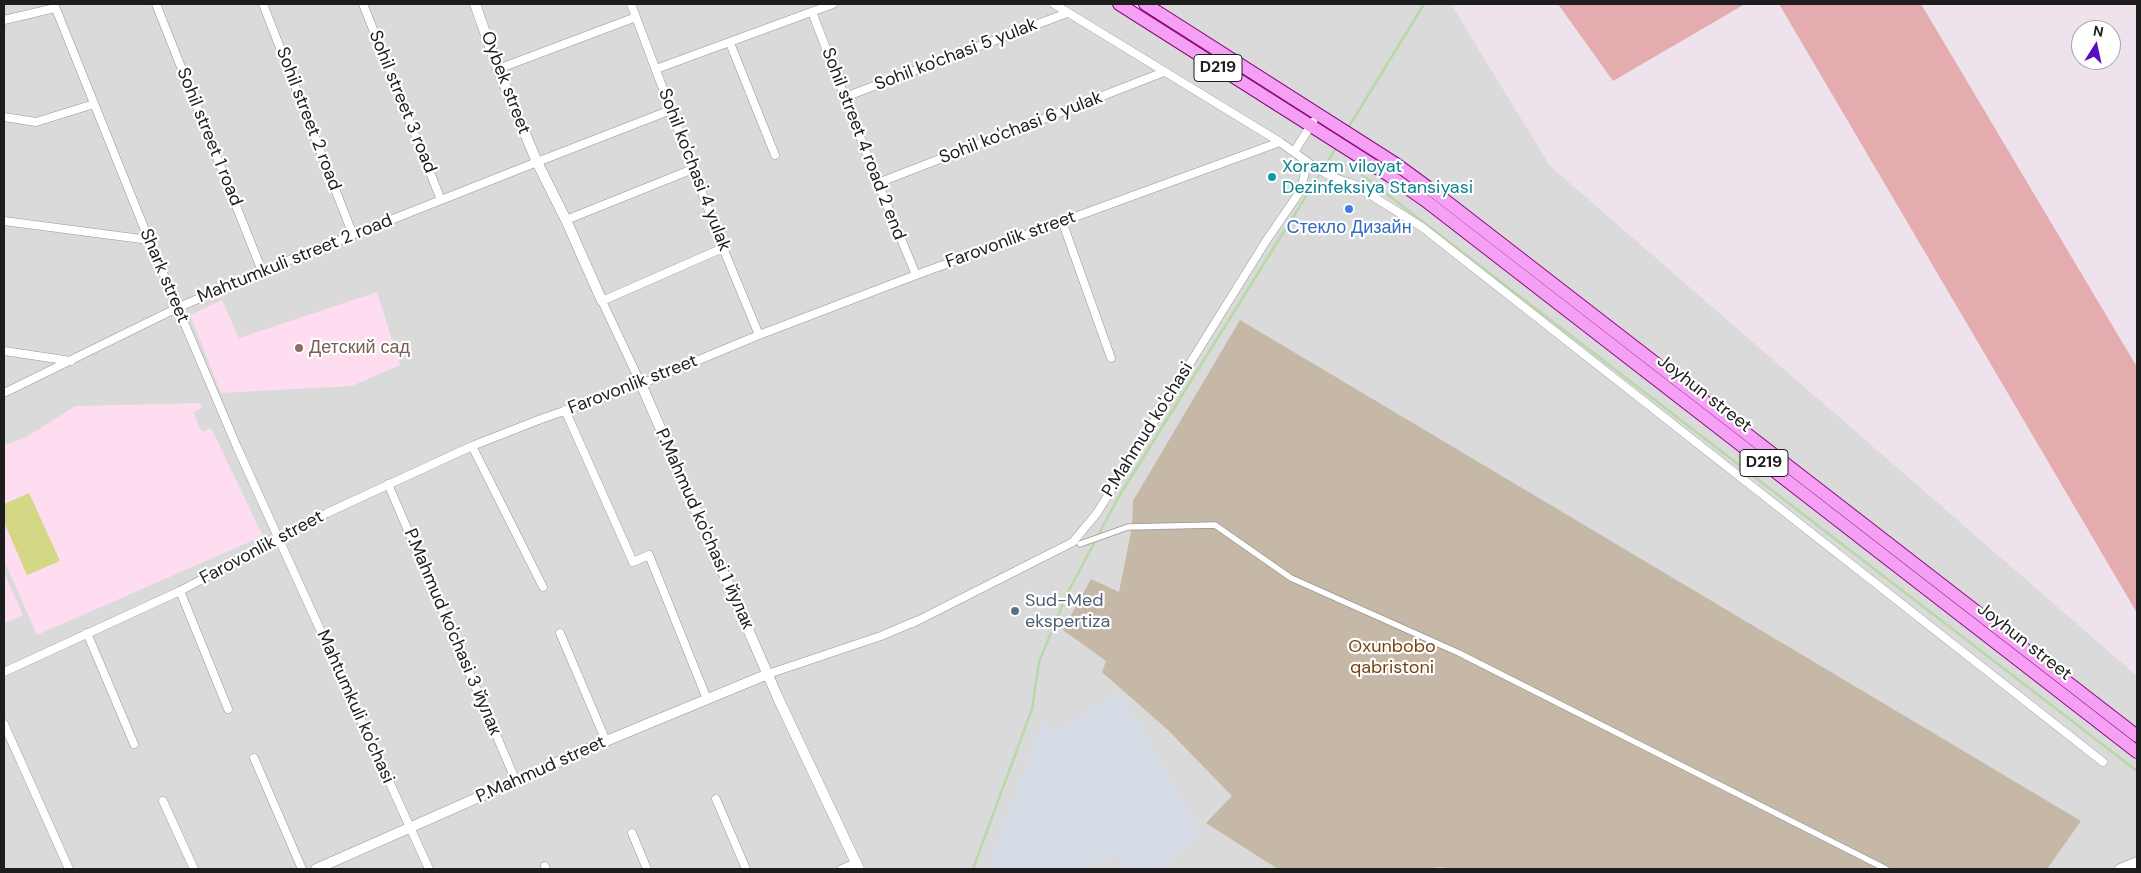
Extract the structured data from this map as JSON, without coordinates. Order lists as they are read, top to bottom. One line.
{"streets":{"main road":["D219","Joyhun street"],"street":["Sohil ko'chasi 5 yulak","Oybek street","Sohil street 3 road","Sohil street 2 road","Sohil ko'chasi 6 yulak","Sohil street 1 road","Sohil street 4 road 2 end","Sohil ko'chasi 4 yulak","Farovonlik street","Mahtumkuli street 2 road","Shark street","P.Mahmud ko'chasi","P.Mahmud ko'chasi 1 йулак","P.Mahmud ko'chasi 3 йулак","Mahtumkuli ko'chasi","P.Mahmud street"]},"crossings":[["Sohil ko'chasi 5 yulak","Sohil street 4 road 2 end"],["D219","Joyhun street"],["Oybek street","Farovonlik street"],["Oybek street","Mahtumkuli street 2 road"],["Oybek street","P.Mahmud ko'chasi 1 йулак"],["Sohil street 3 road","Mahtumkuli street 2 road"],["Sohil street 2 road","Mahtumkuli street 2 road"],["Sohil ko'chasi 6 yulak","Sohil street 4 road 2 end"],["Sohil street 1 road","Mahtumkuli street 2 road"],["Sohil street 4 road 2 end","Farovonlik street"],["Sohil ko'chasi 4 yulak","Farovonlik street"],["Farovonlik street","Shark street"],["Farovonlik street","P.Mahmud ko'chasi 1 йулак"],["Farovonlik street","P.Mahmud ko'chasi 3 йулак"],["Farovonlik street","Mahtumkuli ko'chasi"],["Mahtumkuli street 2 road","Shark street"],["Shark street","Mahtumkuli ko'chasi"],["P.Mahmud ko'chasi","P.Mahmud ko'chasi 1 йулак"],["P.Mahmud ko'chasi","P.Mahmud street"],["P.Mahmud ko'chasi 1 йулак","P.Mahmud street"],["P.Mahmud ko'chasi 3 йулак","P.Mahmud street"],["Mahtumkuli ko'chasi","P.Mahmud street"]],"parks":["Oxunbobo qabristoni"],"places":["Xorazm viloyat Dezinfeksiya Stansiyasi","Стекло Дизайн","Детский сад","Sud-Med ekspertiza"],"north":"top"}
